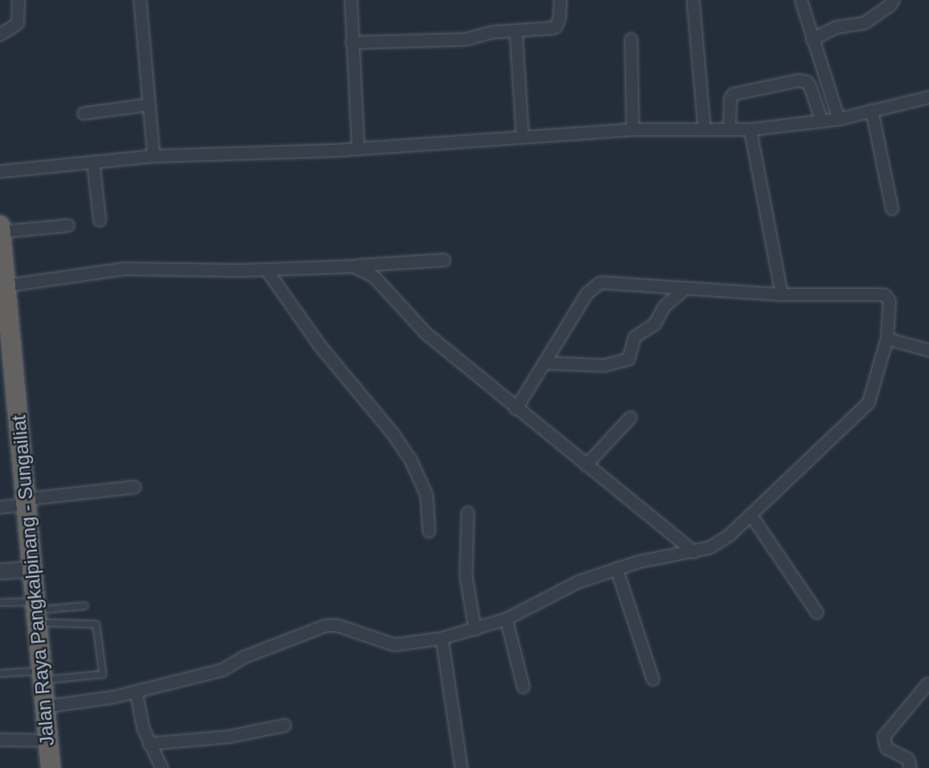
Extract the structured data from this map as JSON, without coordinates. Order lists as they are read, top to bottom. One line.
{"streets":{"highway":["Jalan Raya Pangkalpinang - Sungailiat"]}}
